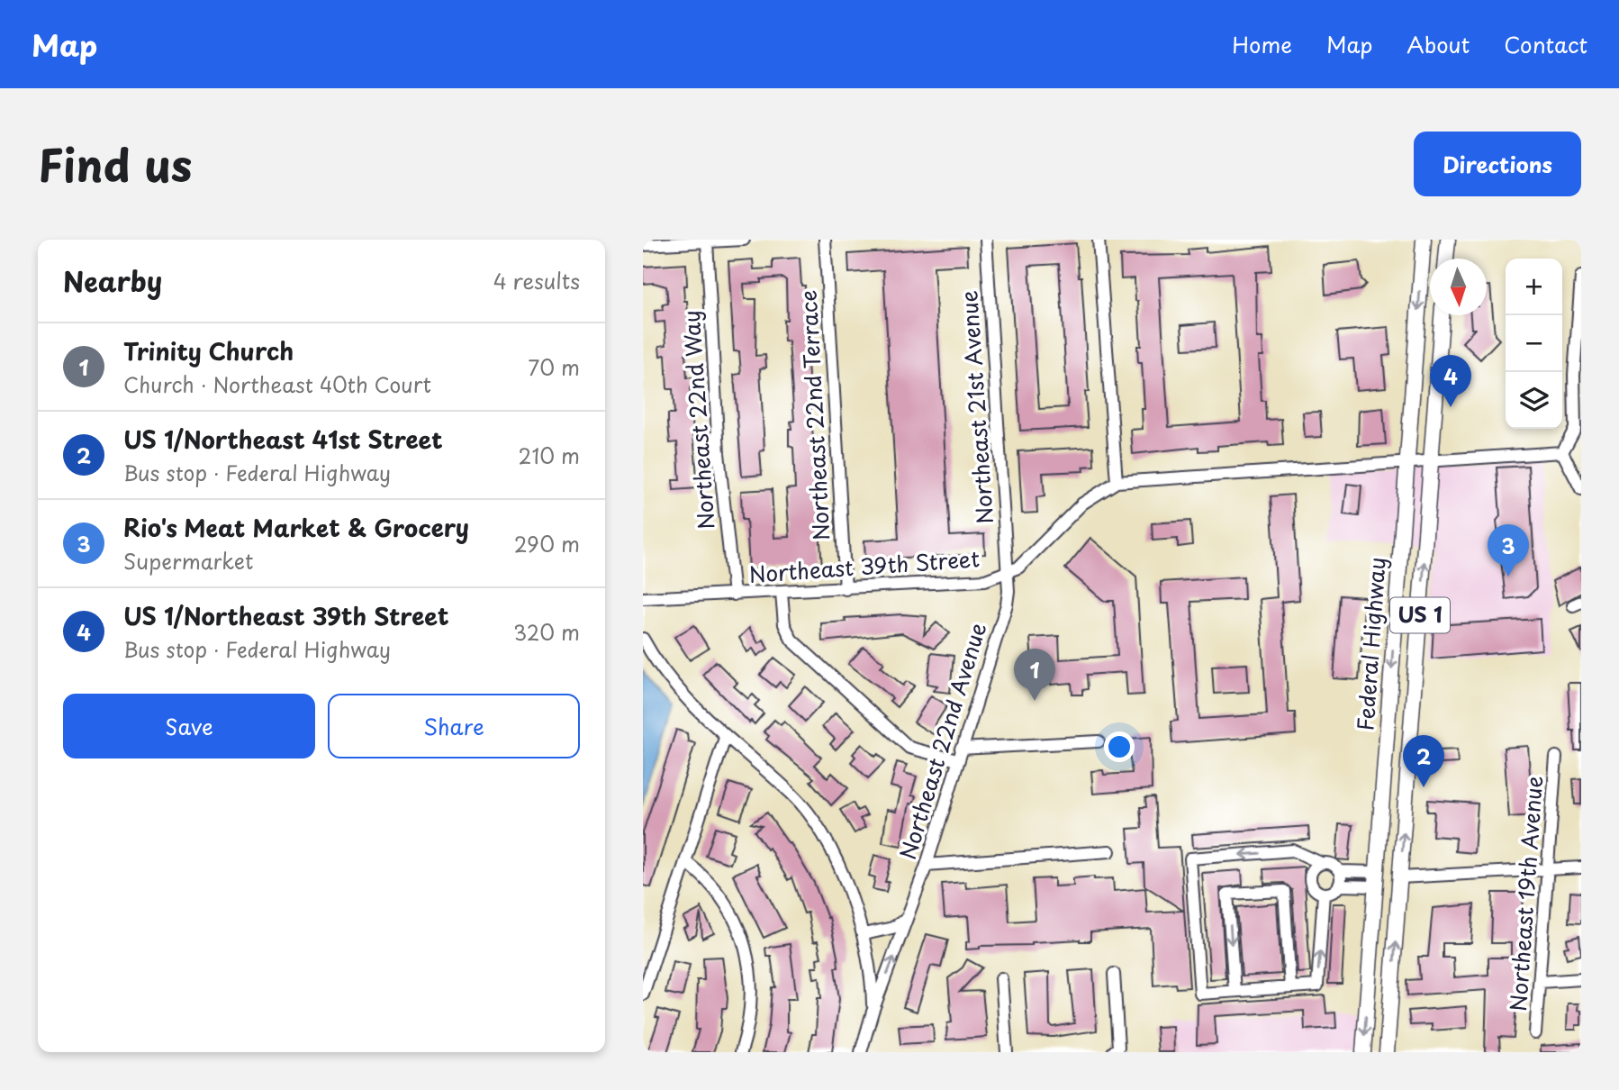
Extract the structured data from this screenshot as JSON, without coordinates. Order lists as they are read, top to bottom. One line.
{"streets":{"main road":["US 1","Federal Highway"],"street":["Northeast 21st Avenue","Northeast 22nd Terrace","Northeast 22nd Way","Northeast 39th Street","Northeast 22nd Avenue","Northeast 19th Avenue"]},"crossings":[["Northeast 21st Avenue","Northeast 39th Street"],["Northeast 21st Avenue","Northeast 22nd Avenue"],["Northeast 22nd Terrace","Northeast 39th Street"],["Northeast 22nd Way","Northeast 39th Street"],["Northeast 39th Street","Federal Highway"],["Northeast 39th Street","Northeast 22nd Avenue"]],"north":"bottom","page":{"header":"Map","nav":["Home","Map","About","Contact"],"title":"Find us","buttons":["Directions",["Save","Share"]],"heading":["Nearby","4 results"],"map_buttons":["+","−"],"list":[{"mark":"1","name":"Trinity Church","note":"Church · Northeast 40th Court","value":"70 m"},{"mark":"2","name":"US 1/Northeast 41st Street","note":"Bus stop · Federal Highway","value":"210 m"},{"mark":"3","name":"Rio's Meat Market & Grocery","note":"Supermarket","value":"290 m"},{"mark":"4","name":"US 1/Northeast 39th Street","note":"Bus stop · Federal Highway","value":"320 m"}],"pins":["4","3","1","2"]}}
